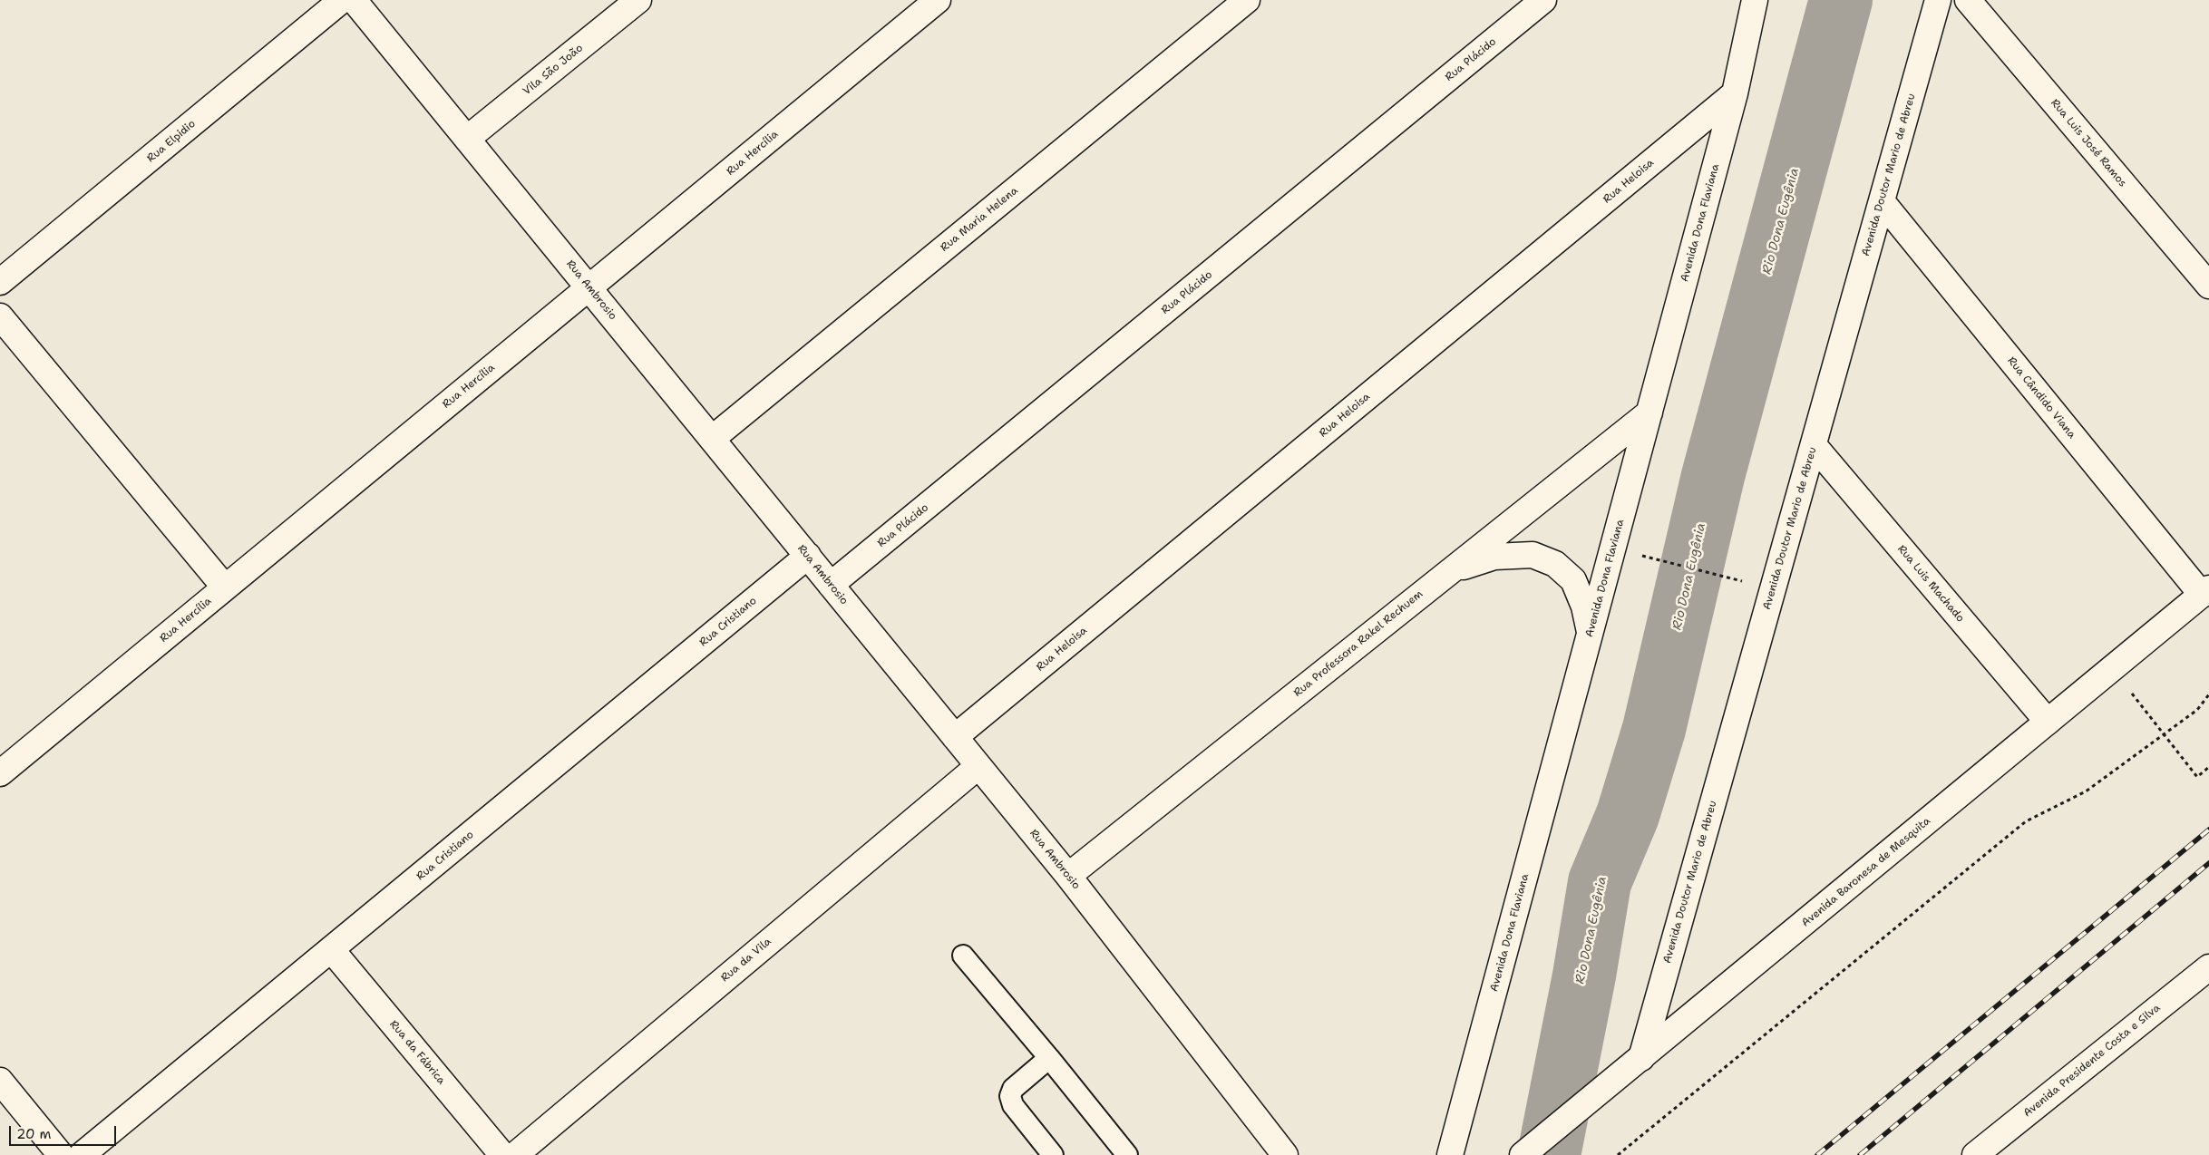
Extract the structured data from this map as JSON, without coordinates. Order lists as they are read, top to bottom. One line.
{"streets":{"street":["Rua Plácido","Vila São João","Rua Elpidio","Rua Luis José Ramos","Rua Hercília","Avenida Doutor Mario de Abreu","Rua Heloisa","Rua Maria Helena","Avenida Dona Flaviana","Rua Ambrosio","Rua Cândido Viana","Rua Luis Machado","Rua Cristiano","Rua Professora Rakel Rechuem","Avenida Baronesa de Mesquita","Rua da Vila","Rua da Fábrica","Avenida Presidente Costa e Silva"]},"crossings":[["Rua Plácido","Rua Ambrosio"],["Vila São João","Rua Ambrosio"],["Rua Hercília","Rua Ambrosio"],["Avenida Doutor Mario de Abreu","Rua Cândido Viana"],["Avenida Doutor Mario de Abreu","Rua Luis Machado"],["Avenida Doutor Mario de Abreu","Avenida Baronesa de Mesquita"],["Rua Heloisa","Avenida Dona Flaviana"],["Rua Heloisa","Rua Ambrosio"],["Rua Maria Helena","Rua Ambrosio"],["Avenida Dona Flaviana","Rua Professora Rakel Rechuem"],["Rua Ambrosio","Rua Cristiano"],["Rua Ambrosio","Rua Professora Rakel Rechuem"],["Rua Ambrosio","Rua da Vila"],["Rua Cândido Viana","Avenida Baronesa de Mesquita"],["Rua Luis Machado","Avenida Baronesa de Mesquita"],["Rua Cristiano","Rua da Fábrica"]],"water":["Rio Dona Eugênia"],"scale_bar":"20 m"}
